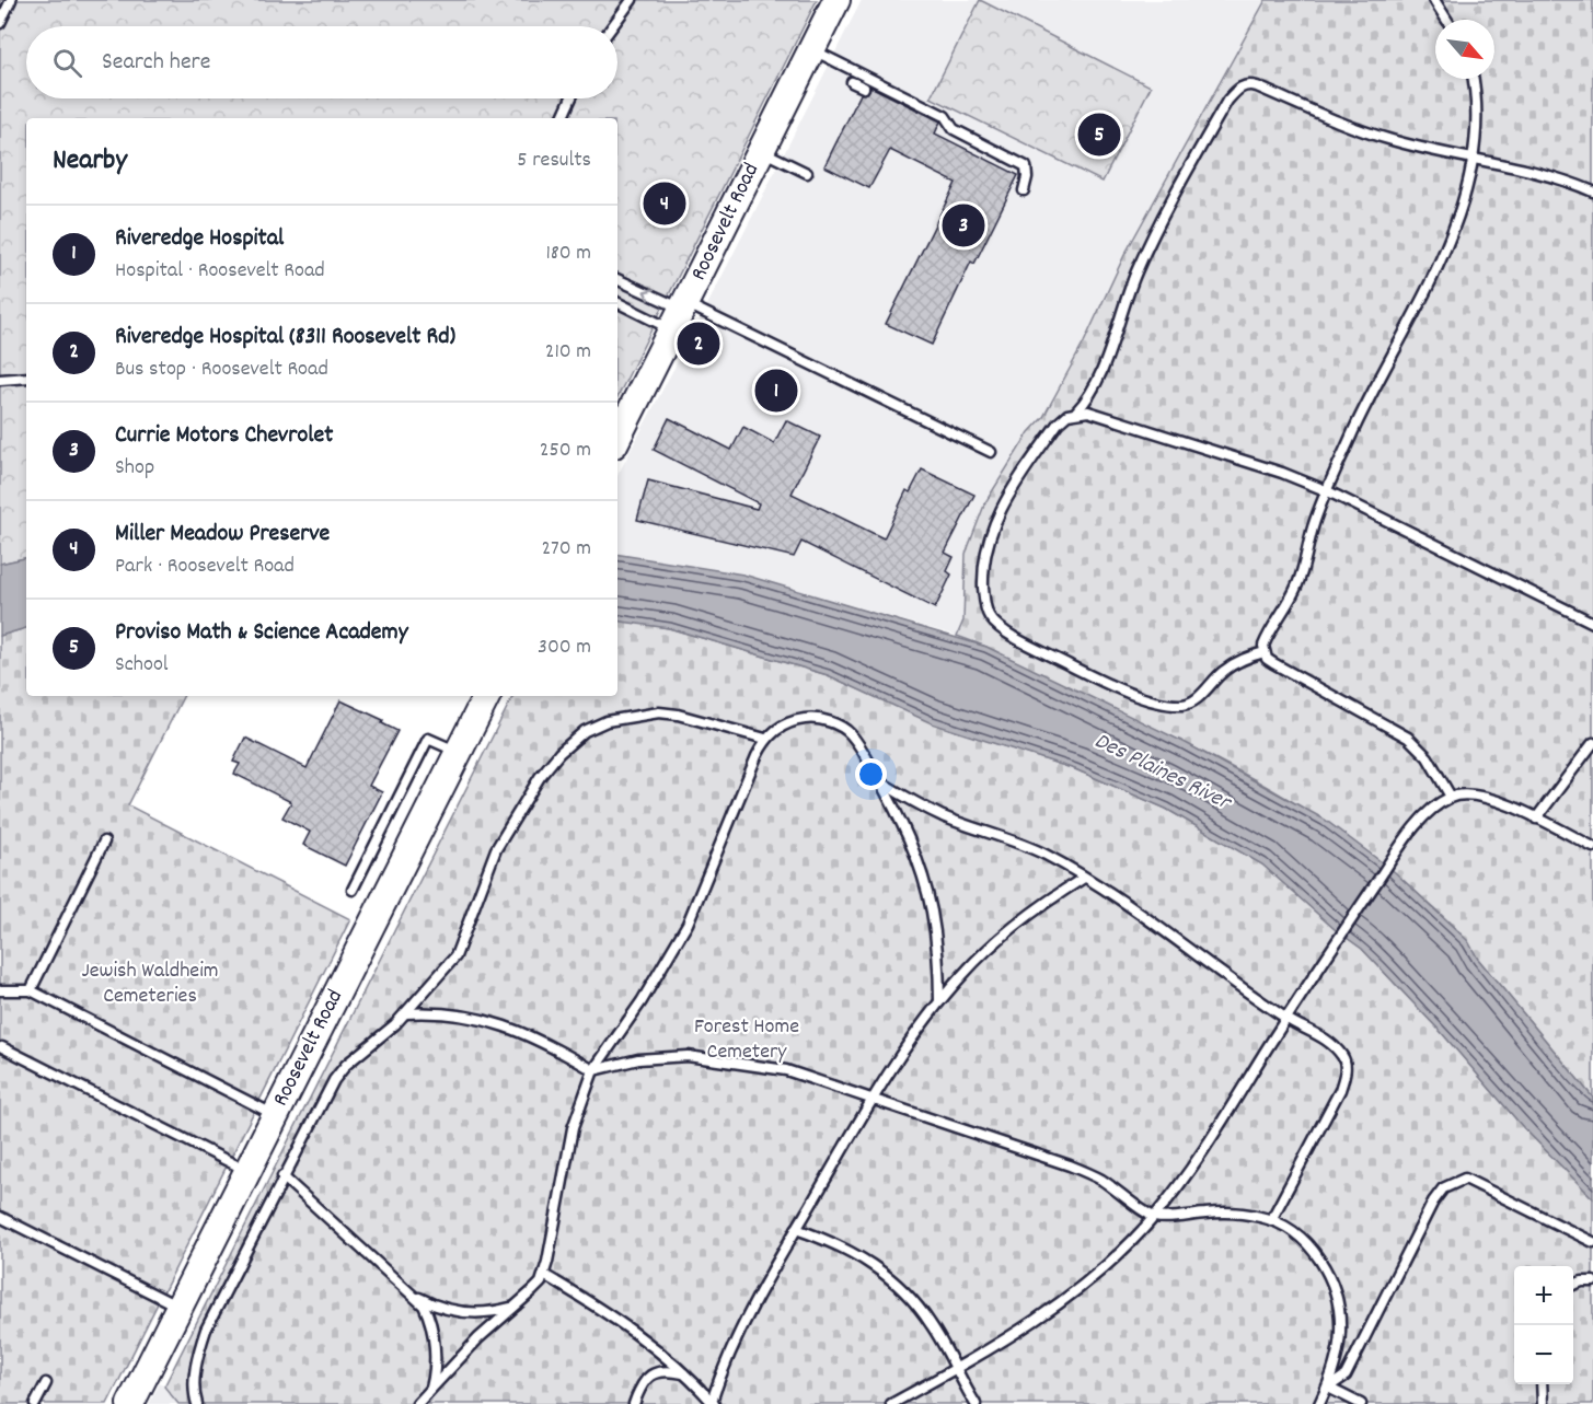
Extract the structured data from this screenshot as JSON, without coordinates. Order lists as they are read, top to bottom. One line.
{"streets":{"main road":["Roosevelt Road"]},"water":["Des Plaines River"],"parks":["Jewish Waldheim Cemeteries","Forest Home Cemetery"],"north":"bottom right","page":{"search":"Search here","pins":["5","4","3","2","1"],"heading":["Nearby","5 results"],"list":[{"mark":"1","name":"Riveredge Hospital","note":"Hospital · Roosevelt Road","value":"180 m"},{"mark":"2","name":"Riveredge Hospital (8311 Roosevelt Rd)","note":"Bus stop · Roosevelt Road","value":"210 m"},{"mark":"3","name":"Currie Motors Chevrolet","note":"Shop","value":"250 m"},{"mark":"4","name":"Miller Meadow Preserve","note":"Park · Roosevelt Road","value":"270 m"},{"mark":"5","name":"Proviso Math & Science Academy","note":"School","value":"300 m"}],"map_buttons":["+","−"]}}
